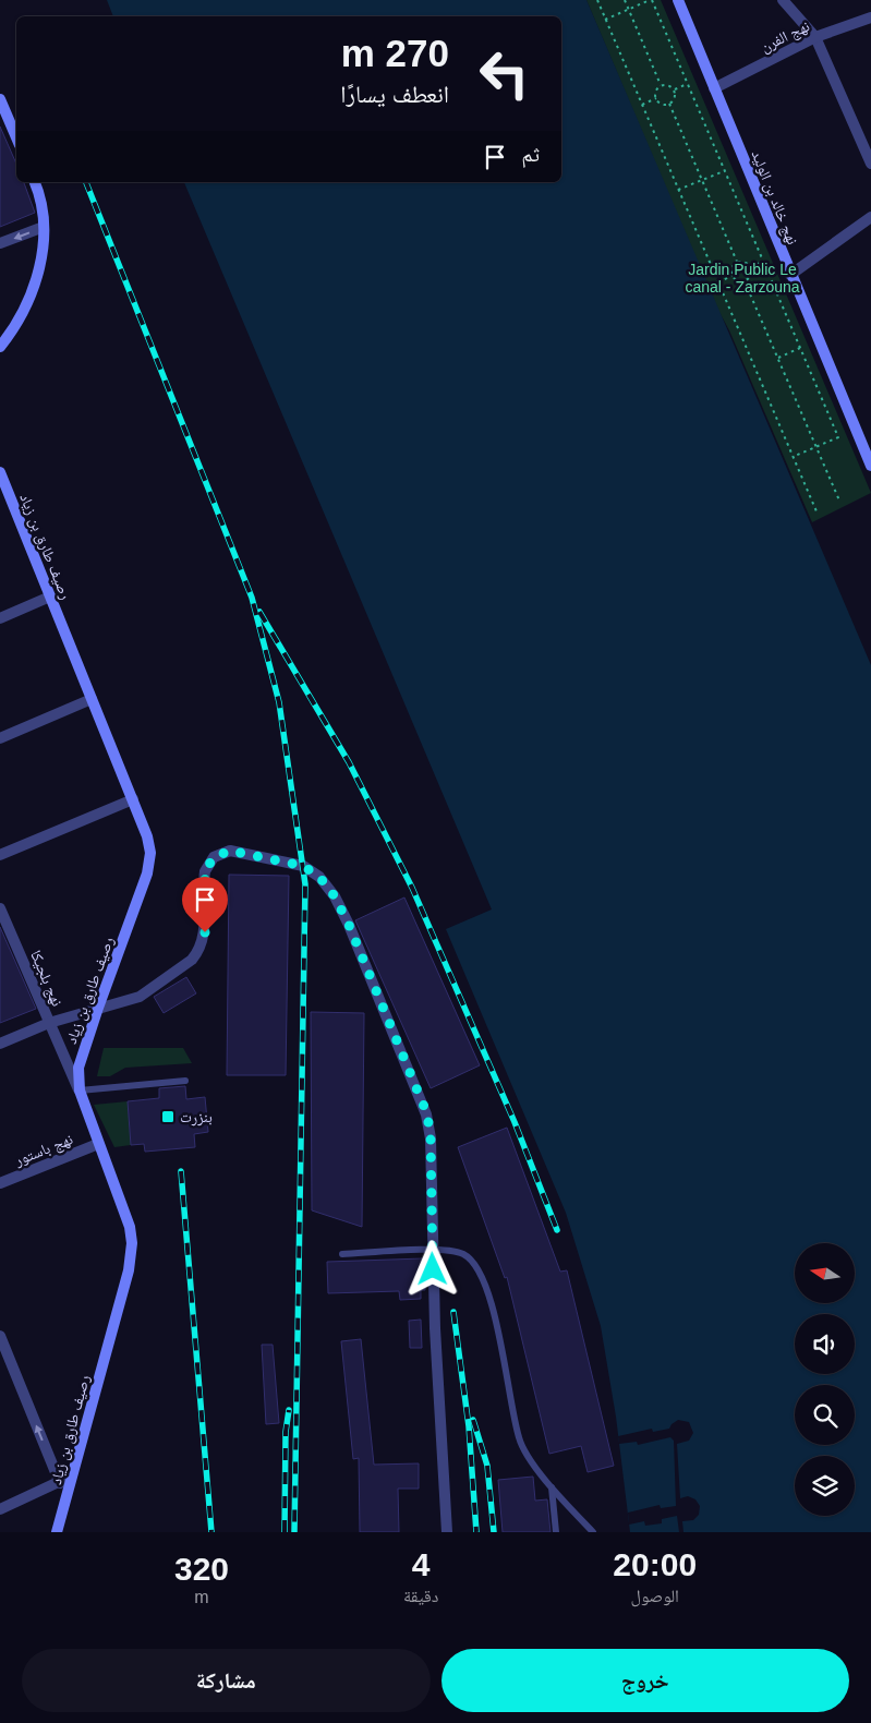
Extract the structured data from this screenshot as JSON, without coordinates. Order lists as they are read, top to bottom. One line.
{"streets":{"main road":["نهج خالد بن الوليد","رصيف طارق بن زياد"],"street":["نهج الفرن","نهج بلجيكا","نهج باستور"]},"crossings":[["نهج الفرن","نهج خالد بن الوليد"],["رصيف طارق بن زياد","نهج بلجيكا"],["رصيف طارق بن زياد","نهج باستور"]],"parks":["Jardin Public Le canal - Zarzouna"],"places":{"transit":["بنزرت"]},"north":"left","page":{"turn":["270 m","انعطف يسارًا"],"then":"ثم","eta":["20:00","الوصول","4","دقيقة","320","m"],"buttons":["خروج","مشاركة"]}}
